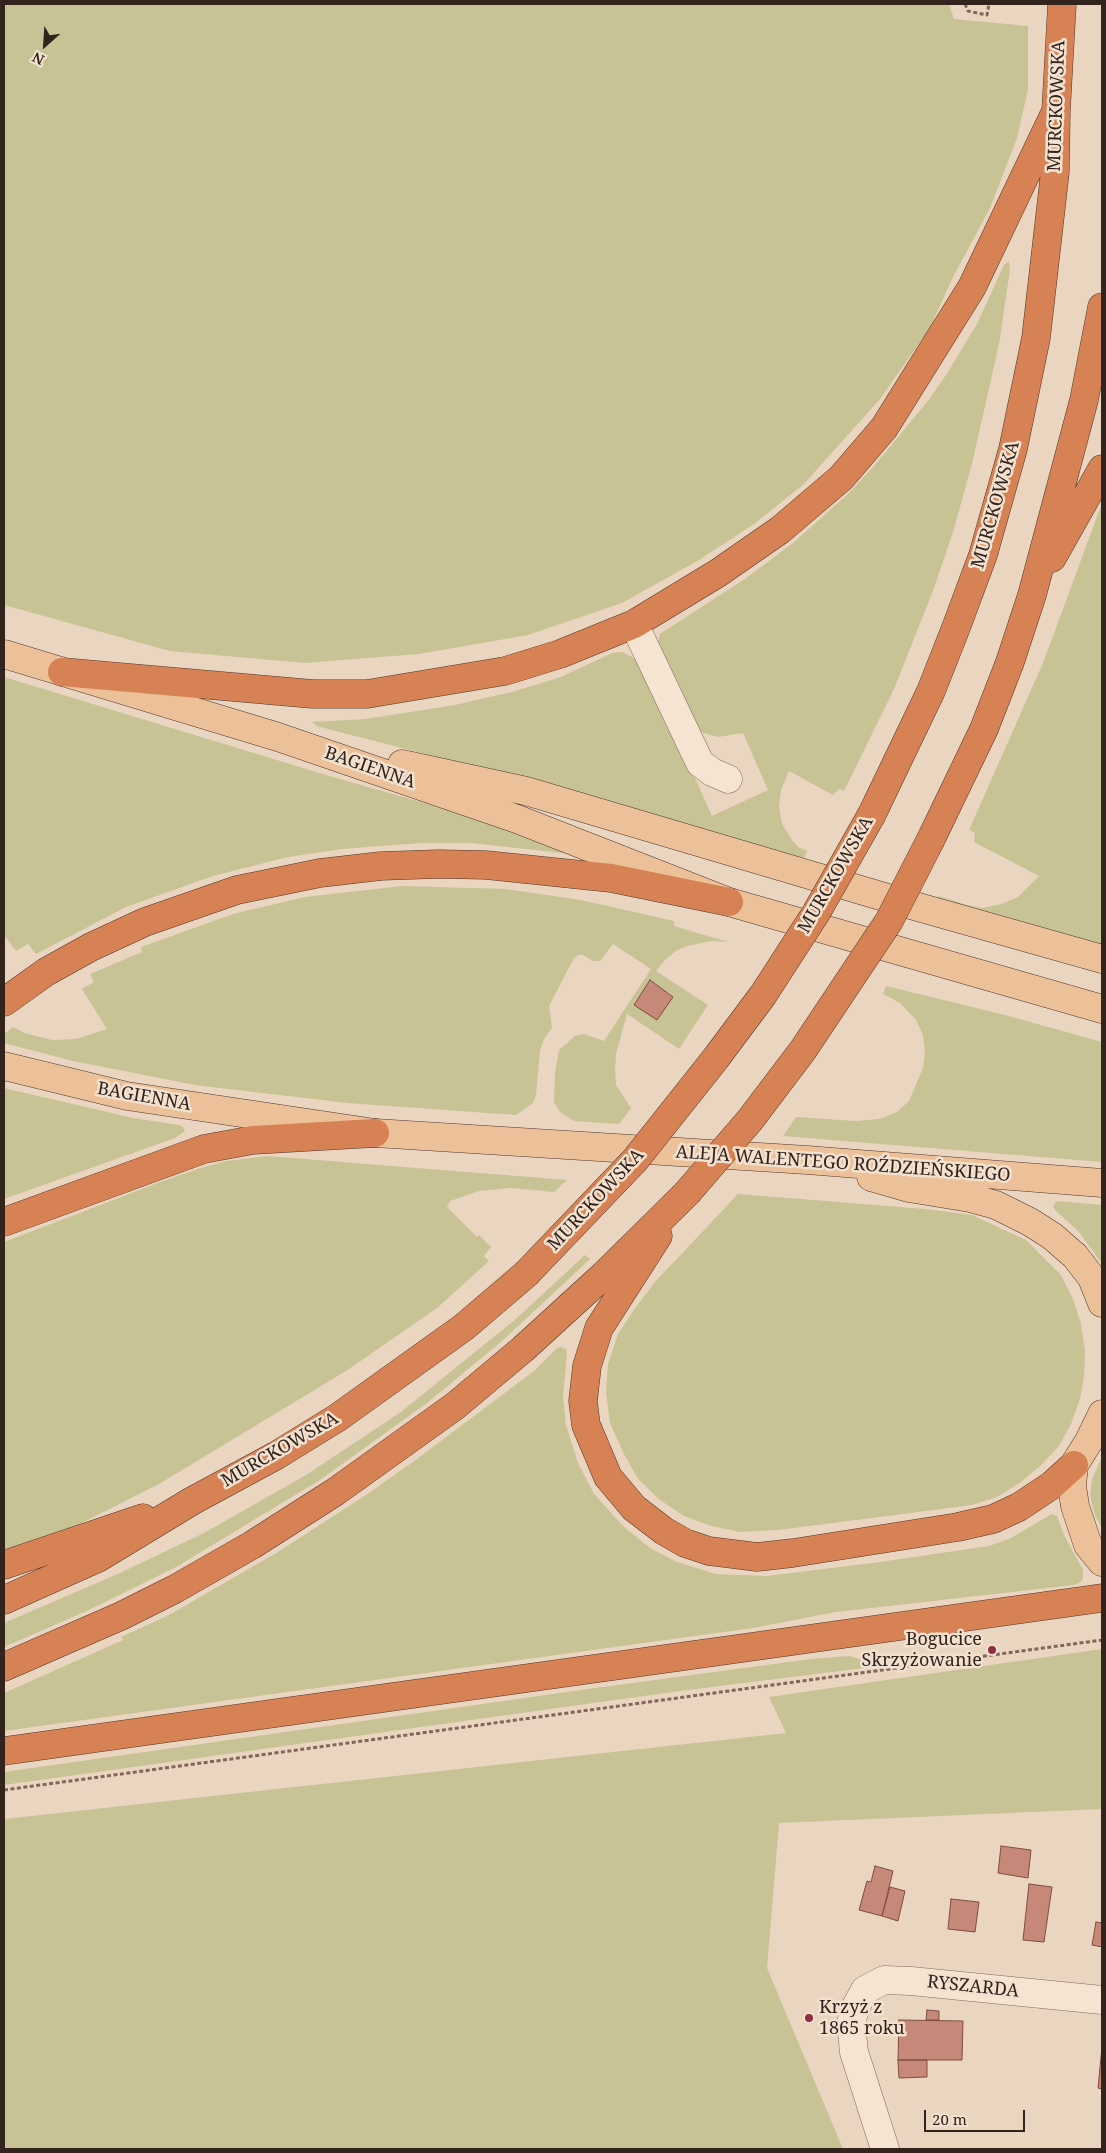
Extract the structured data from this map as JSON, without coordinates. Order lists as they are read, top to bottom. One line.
{"streets":{"highway":["MURCKOWSKA"],"main road":["BAGIENNA","ALEJA WALENTEGO ROŹDZIEŃSKIEGO"],"street":["RYSZARDA"]},"crossings":[["BAGIENNA","ALEJA WALENTEGO ROŹDZIEŃSKIEGO"]],"places":["Bogucice Skrzyżowanie","Krzyż z 1865 roku"],"scale_bar":"20 m","north":"bottom left"}
